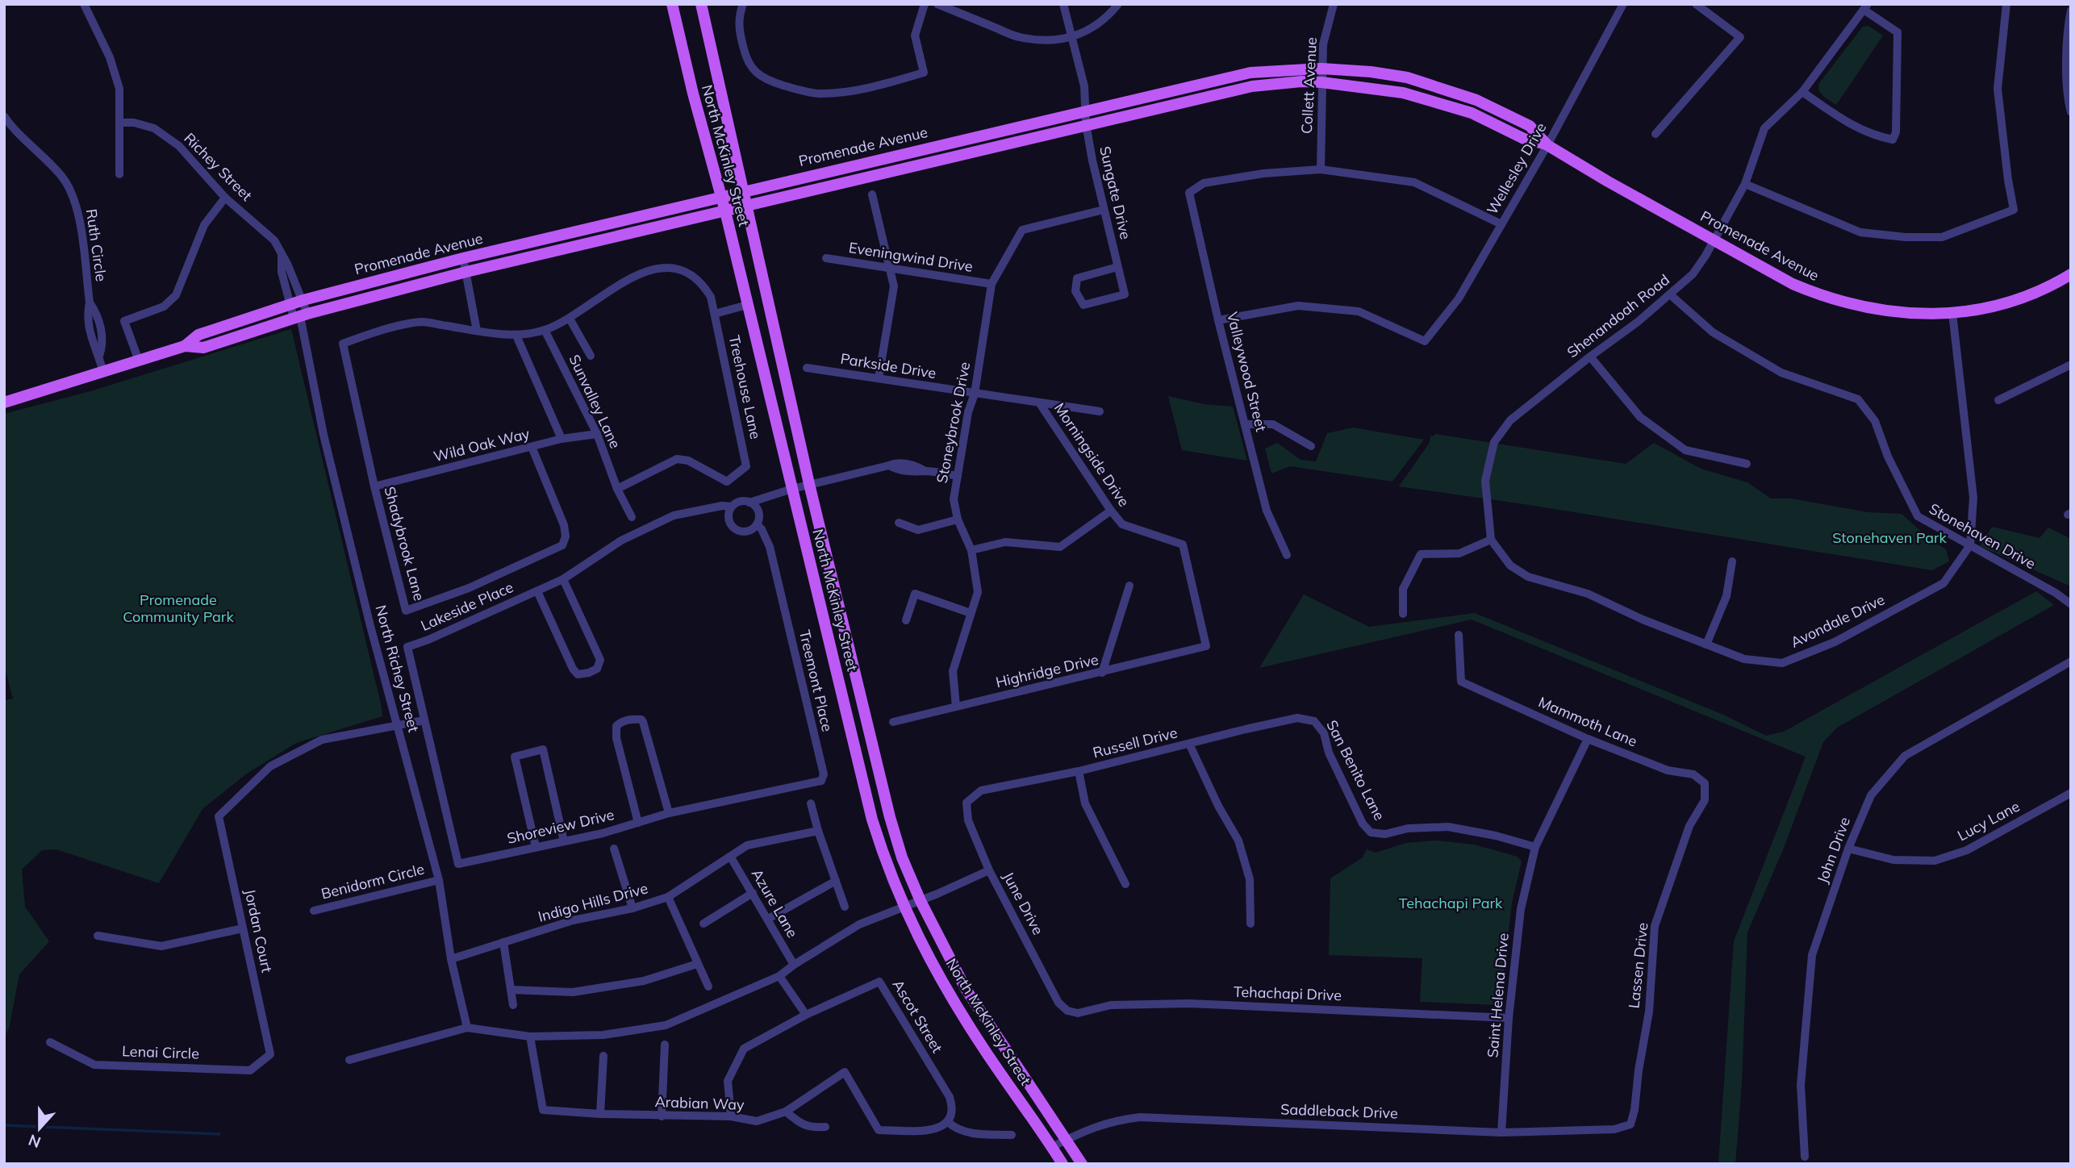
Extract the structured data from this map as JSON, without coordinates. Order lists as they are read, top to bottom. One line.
{"streets":{"main road":["Promenade Avenue","North McKinley Street"],"street":["Collett Avenue","Richey Street","Wellesley Drive","Sungate Drive","Ruth Circle","Eveningwind Drive","Shenandoah Road","Parkside Drive","Valleywood Street","Treehouse Lane","Sunvalley Lane","Stoneybrook Drive","Wild Oak Way","Morningside Drive","Stonehaven Drive","Shadybrook Lane","Lakeside Place","Avondale Drive","North Richey Street","Highridge Drive","Treemont Place","Mammoth Lane","Russell Drive","San Benito Lane","Lucy Lane","Shoreview Drive","John Drive","Benidorm Circle","Indigo Hills Drive","Azure Lane","June Drive","Jordan Court","Lassen Drive","Tehachapi Drive","Saint Helena Drive","Ascot Street","Lenai Circle","Arabian Way","Saddleback Drive"]},"crossings":[["Collett Avenue","Promenade Avenue"],["Collett Avenue","Valleywood Street"],["Promenade Avenue","North McKinley Street"],["Promenade Avenue","Richey Street"],["Promenade Avenue","Wellesley Drive"],["Promenade Avenue","Sungate Drive"],["Promenade Avenue","Ruth Circle"],["Promenade Avenue","Shenandoah Road"],["Promenade Avenue","North Richey Street"],["North McKinley Street","Lakeside Place"],["North McKinley Street","Saddleback Drive"],["Richey Street","North Richey Street"],["Wellesley Drive","Valleywood Street"],["Sungate Drive","Stoneybrook Drive"],["Eveningwind Drive","Stoneybrook Drive"],["Shenandoah Road","Stonehaven Drive"],["Shenandoah Road","Avondale Drive"],["Parkside Drive","Stoneybrook Drive"],["Parkside Drive","Morningside Drive"],["Treehouse Lane","Sunvalley Lane"],["Treehouse Lane","Shadybrook Lane"],["Sunvalley Lane","Wild Oak Way"],["Stoneybrook Drive","Lakeside Place"],["Stoneybrook Drive","Highridge Drive"],["Wild Oak Way","Shadybrook Lane"],["Morningside Drive","Highridge Drive"],["Stonehaven Drive","Avondale Drive"],["Lakeside Place","Treemont Place"],["Lakeside Place","Shoreview Drive"],["North Richey Street","Benidorm Circle"],["North Richey Street","Indigo Hills Drive"],["North Richey Street","Jordan Court"],["Treemont Place","Shoreview Drive"],["Mammoth Lane","Lassen Drive"],["Mammoth Lane","Saint Helena Drive"],["Russell Drive","San Benito Lane"],["Russell Drive","June Drive"],["San Benito Lane","Saint Helena Drive"],["Lucy Lane","John Drive"],["Indigo Hills Drive","Azure Lane"],["June Drive","Tehachapi Drive"],["Jordan Court","Lenai Circle"],["Lassen Drive","Saddleback Drive"],["Tehachapi Drive","Saint Helena Drive"],["Saint Helena Drive","Saddleback Drive"],["Ascot Street","Arabian Way"]],"parks":["Stonehaven Park","Promenade Community Park","Tehachapi Park"],"north":"bottom"}
